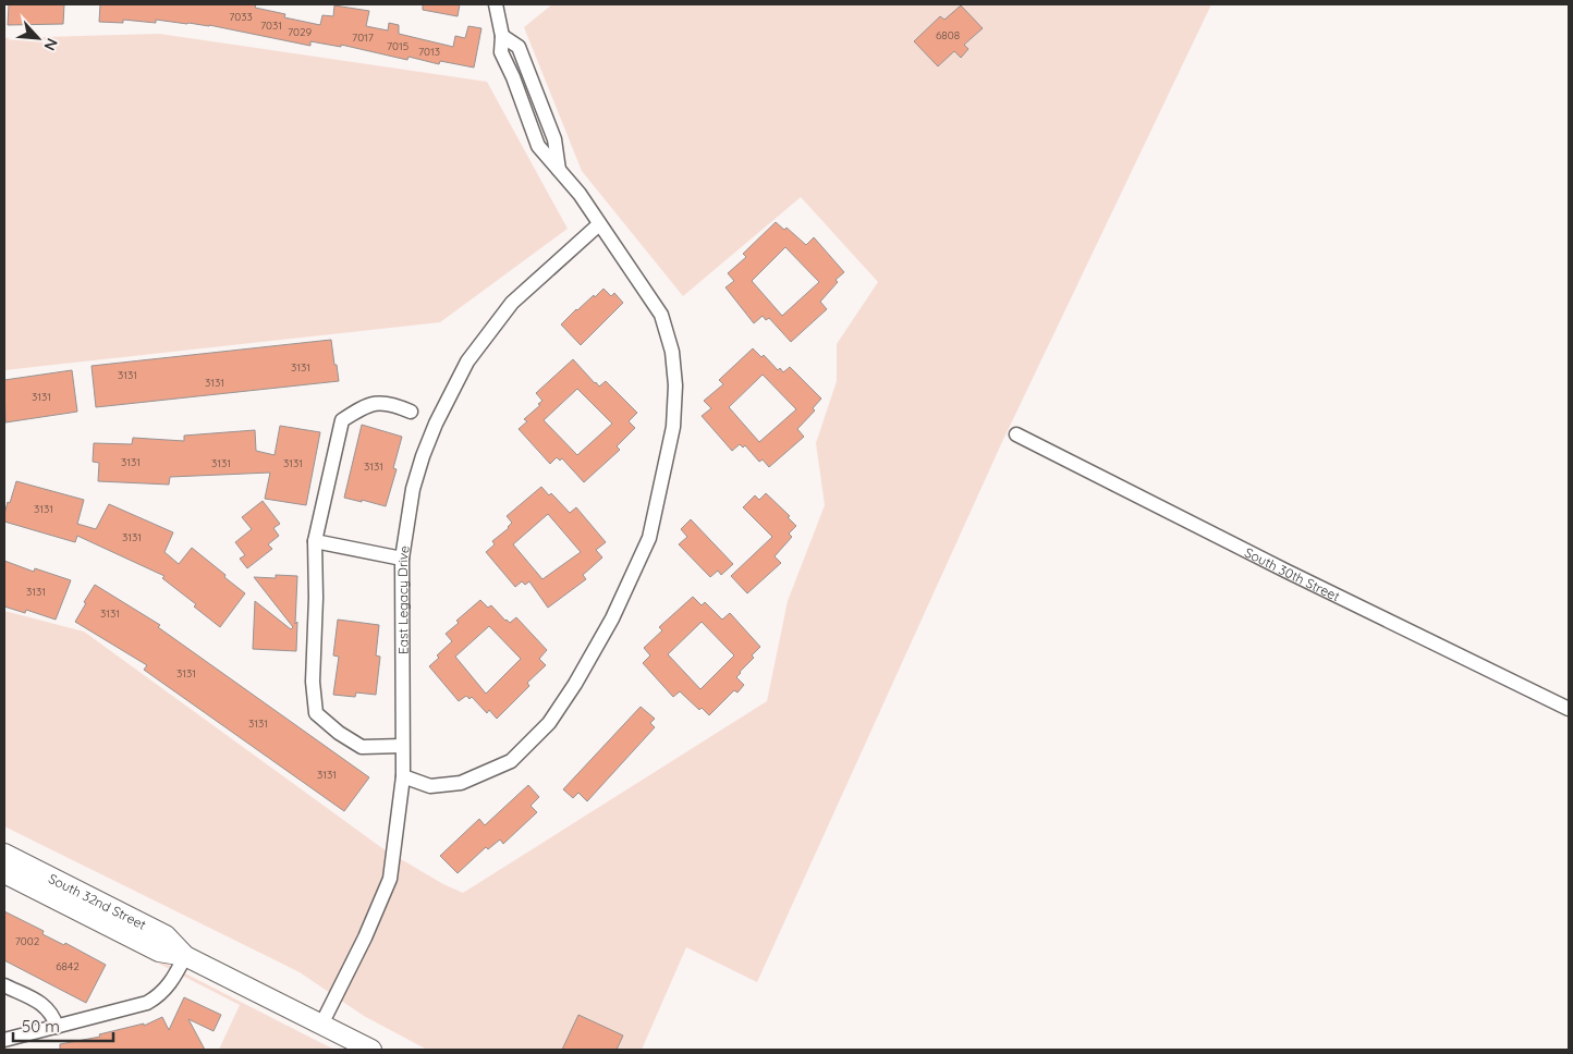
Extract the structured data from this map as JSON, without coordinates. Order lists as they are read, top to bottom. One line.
{"streets":{"main road":["South 32nd Street"],"street":["South 30th Street","East Legacy Drive"]},"crossings":[["East Legacy Drive","South 32nd Street"]],"house_numbers":["7033","7031","7029","6808","7017","7015","7013","3131","3131","3131","3131","3131","3131","3131","3131","3131","3131","3131","3131","3131","3131","3131","7002","6842"],"scale_bar":"50 m","north":"bottom right"}
